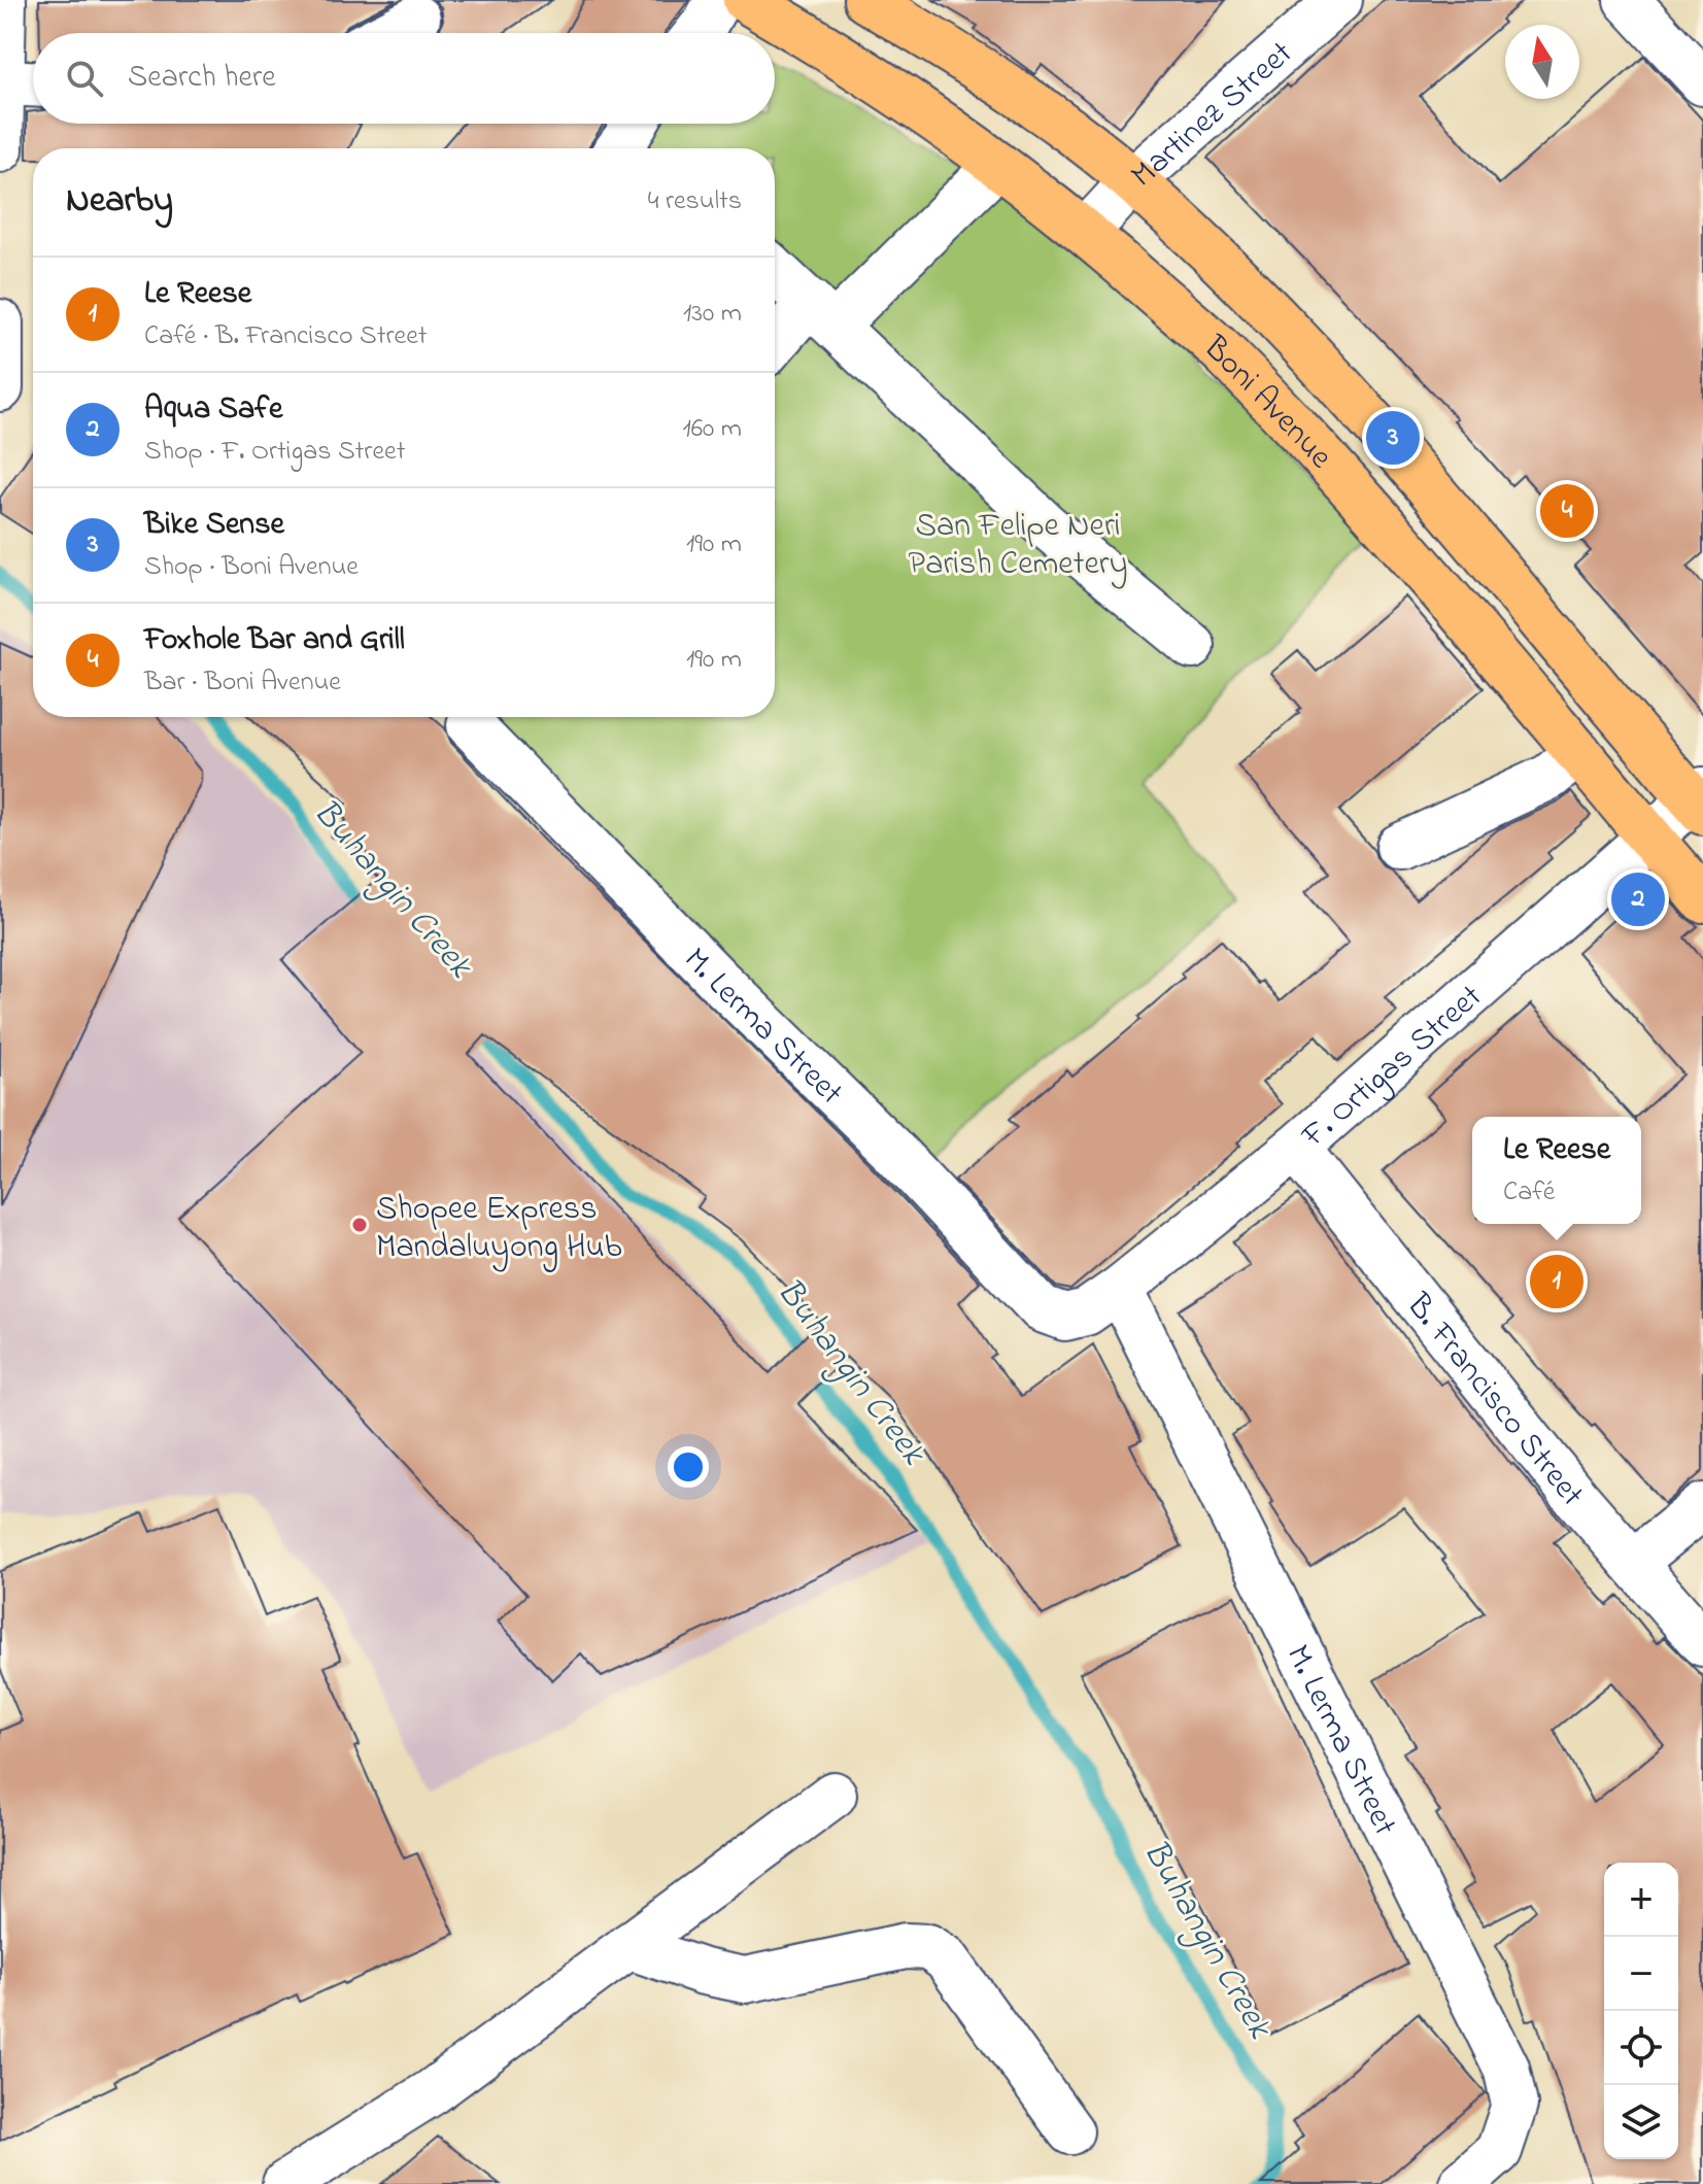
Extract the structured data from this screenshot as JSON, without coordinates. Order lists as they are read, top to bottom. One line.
{"streets":{"main road":["Boni Avenue"],"street":["Martinez Street","M. Lerma Street","F. Ortigas Street","B. Francisco Street"]},"crossings":[["Martinez Street","Boni Avenue"],["Boni Avenue","F. Ortigas Street"],["M. Lerma Street","F. Ortigas Street"],["F. Ortigas Street","B. Francisco Street"]],"water":["Buhangin Creek"],"parks":["San Felipe Neri Parish Cemetery"],"places":["Shopee Express Mandaluyong Hub"],"north":"top","page":{"search":"Search here","heading":["Nearby","4 results"],"list":[{"mark":"1","name":"Le Reese","note":"Café · B. Francisco Street","value":"130 m"},{"mark":"2","name":"Aqua Safe","note":"Shop · F. Ortigas Street","value":"160 m"},{"mark":"3","name":"Bike Sense","note":"Shop · Boni Avenue","value":"190 m"},{"mark":"4","name":"Foxhole Bar and Grill","note":"Bar · Boni Avenue","value":"190 m"}],"pins":["3","4","2","1"],"popup":["Le Reese","Café"],"map_buttons":["+","−"]}}
